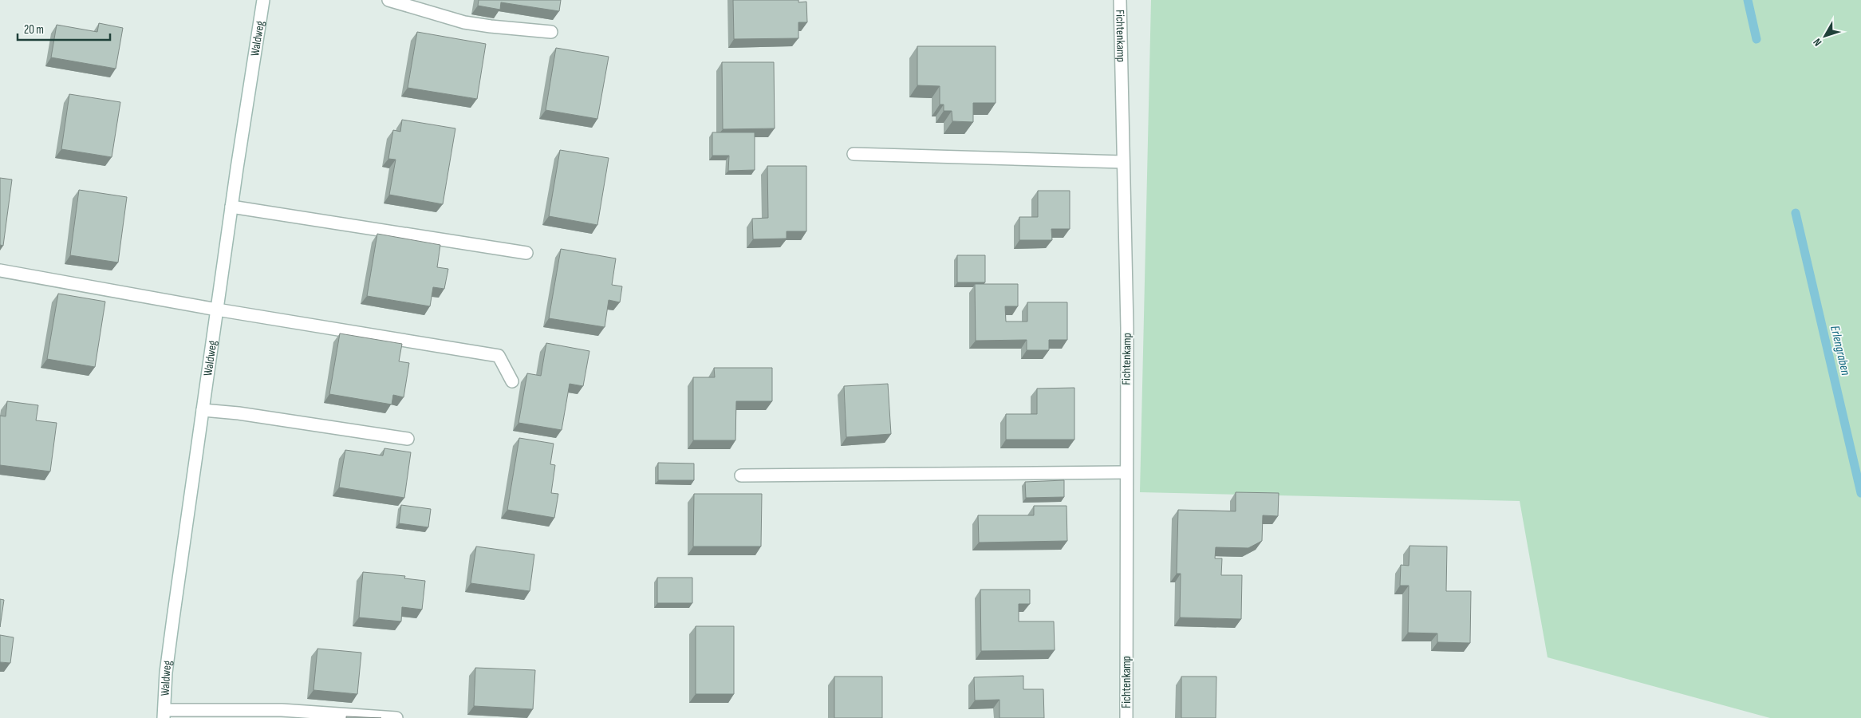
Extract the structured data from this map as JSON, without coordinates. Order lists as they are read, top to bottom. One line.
{"streets":{"main road":["Fichtenkamp","Waldweg"]},"water":["Erlengraben"],"scale_bar":"20 m","north":"bottom left"}
